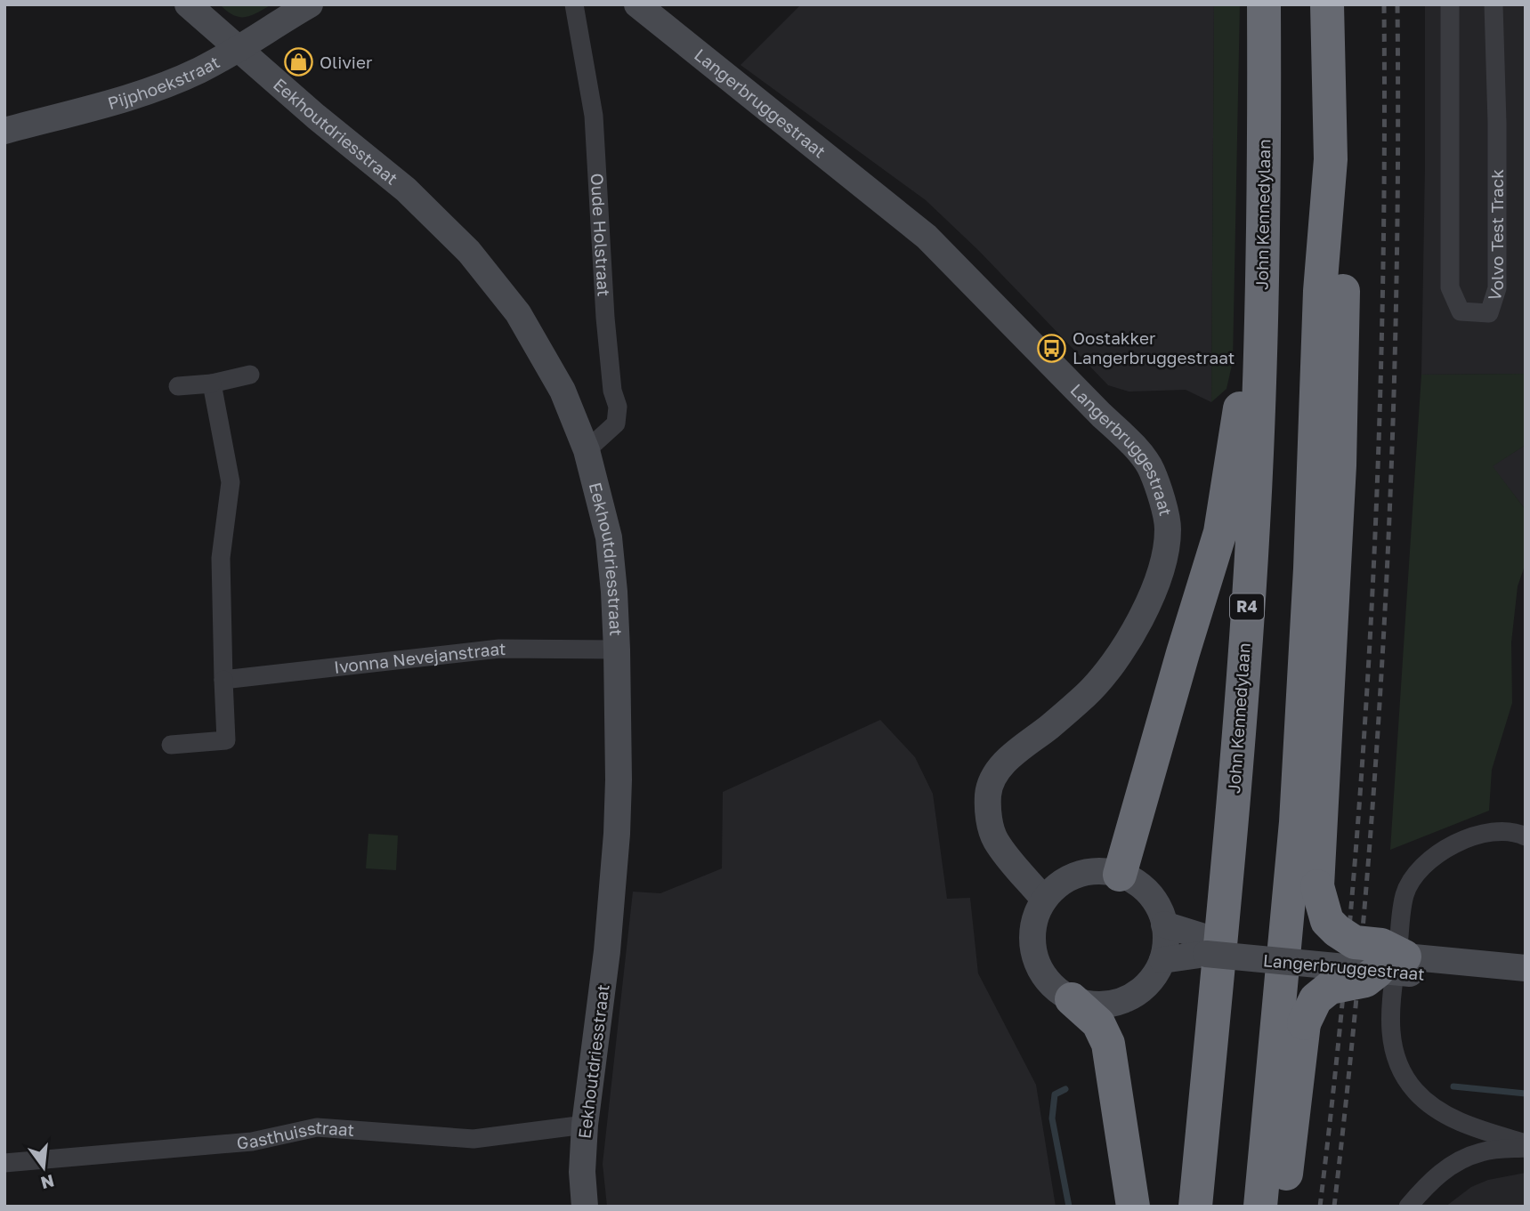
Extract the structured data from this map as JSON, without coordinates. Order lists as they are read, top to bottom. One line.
{"streets":{"highway":["John Kennedylaan","R4"],"street":["Pijphoekstraat","Langerbruggestraat","Eekhoutdriesstraat","Oude Holstraat","Volvo Test Track","Ivonna Nevejanstraat","Gasthuisstraat"]},"crossings":[["Pijphoekstraat","Eekhoutdriesstraat"],["Eekhoutdriesstraat","Oude Holstraat"],["Eekhoutdriesstraat","Ivonna Nevejanstraat"],["Eekhoutdriesstraat","Gasthuisstraat"]],"places":{"shop":["Olivier"],"bus stop":["Oostakker Langerbruggestraat"]},"north":"bottom"}
